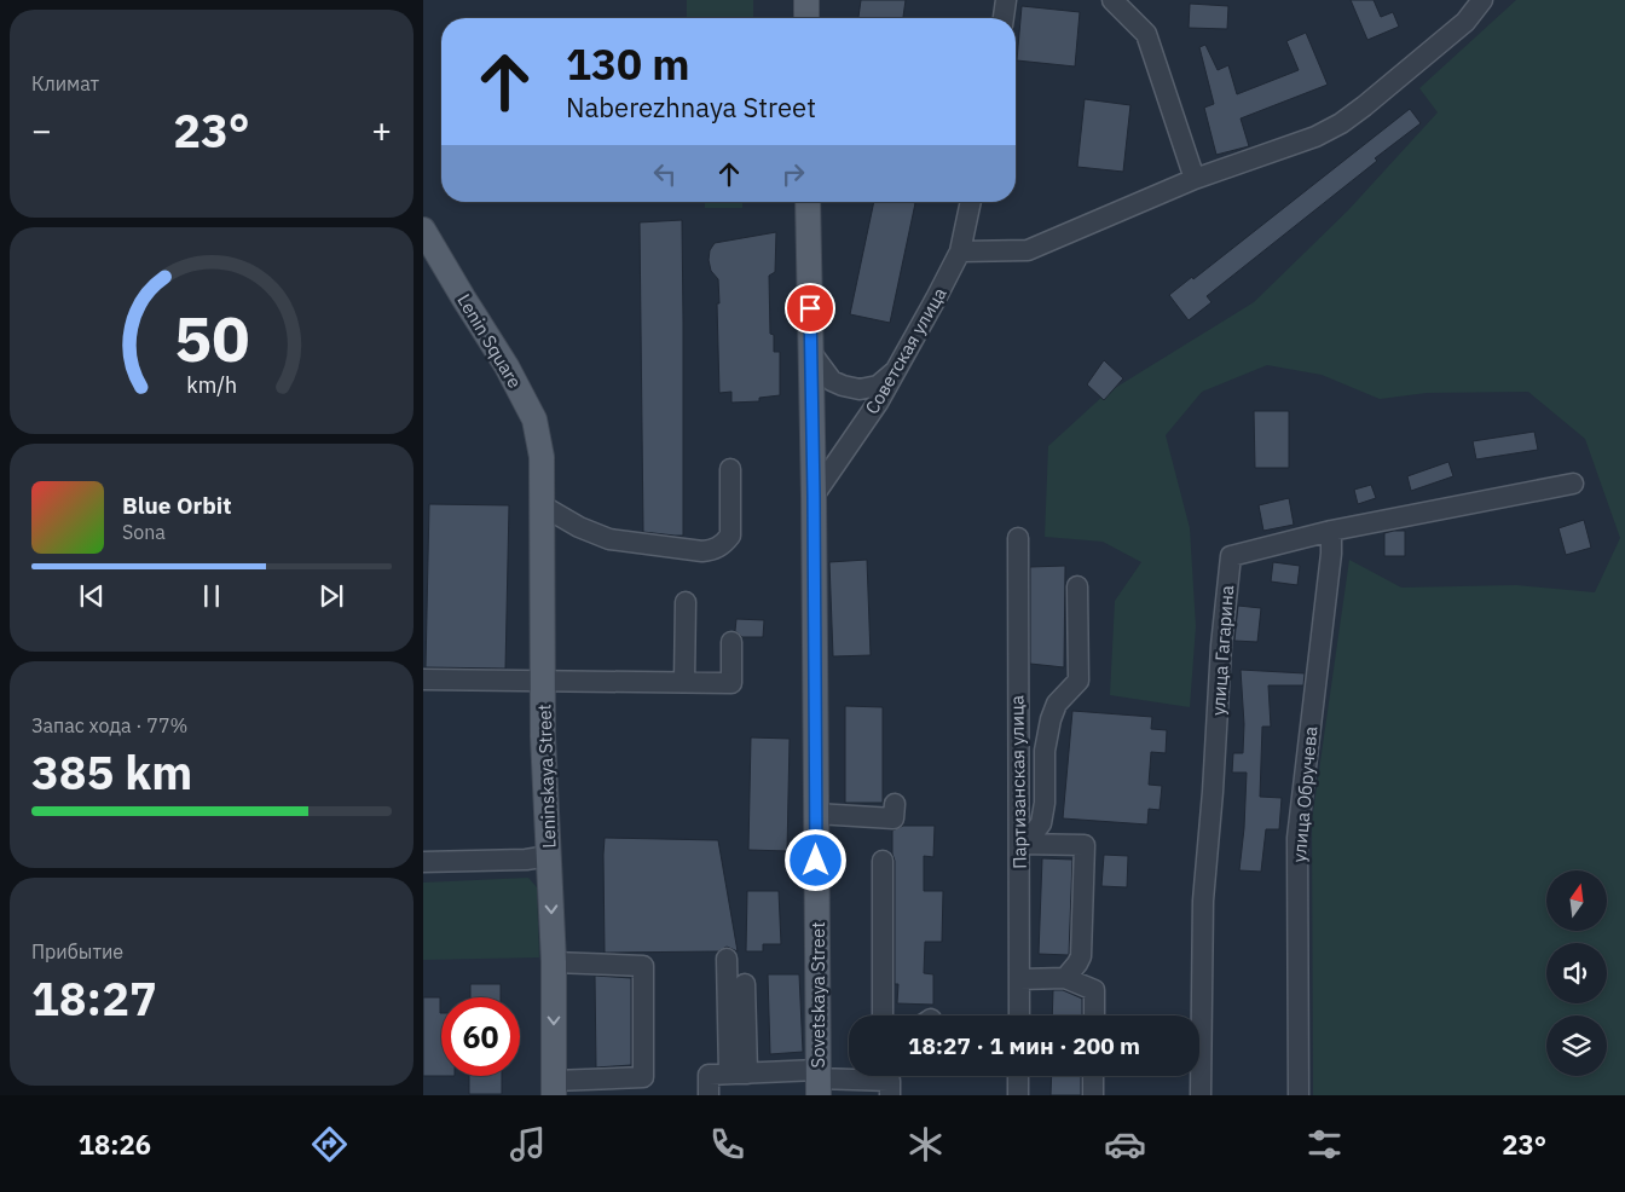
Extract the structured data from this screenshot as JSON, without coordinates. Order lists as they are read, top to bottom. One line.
{"streets":{"main road":["Lenin Square","Leninskaya Street","Sovetskaya Street"],"street":["Советская улица","улица Гагарина","Партизанская улица","улица Обручева"]},"crossings":[["Lenin Square","Leninskaya Street"],["Советская улица","Sovetskaya Street"],["улица Гагарина","улица Обручева"]],"one_way":["Leninskaya Street"],"north":"top","page":{"tile":["Климат",["Запас хода · 77%","385 km"],["Прибытие","18:27"]],"turn":["130 m","Naberezhnaya Street"],"heat":["−","23°","+"],"song":["Blue Orbit","Sona"],"limit":"60","trip":"18:27 · 1 мин · 200 m","tabs":["18:26","23°"],"gauge":["50","km/h"]}}
